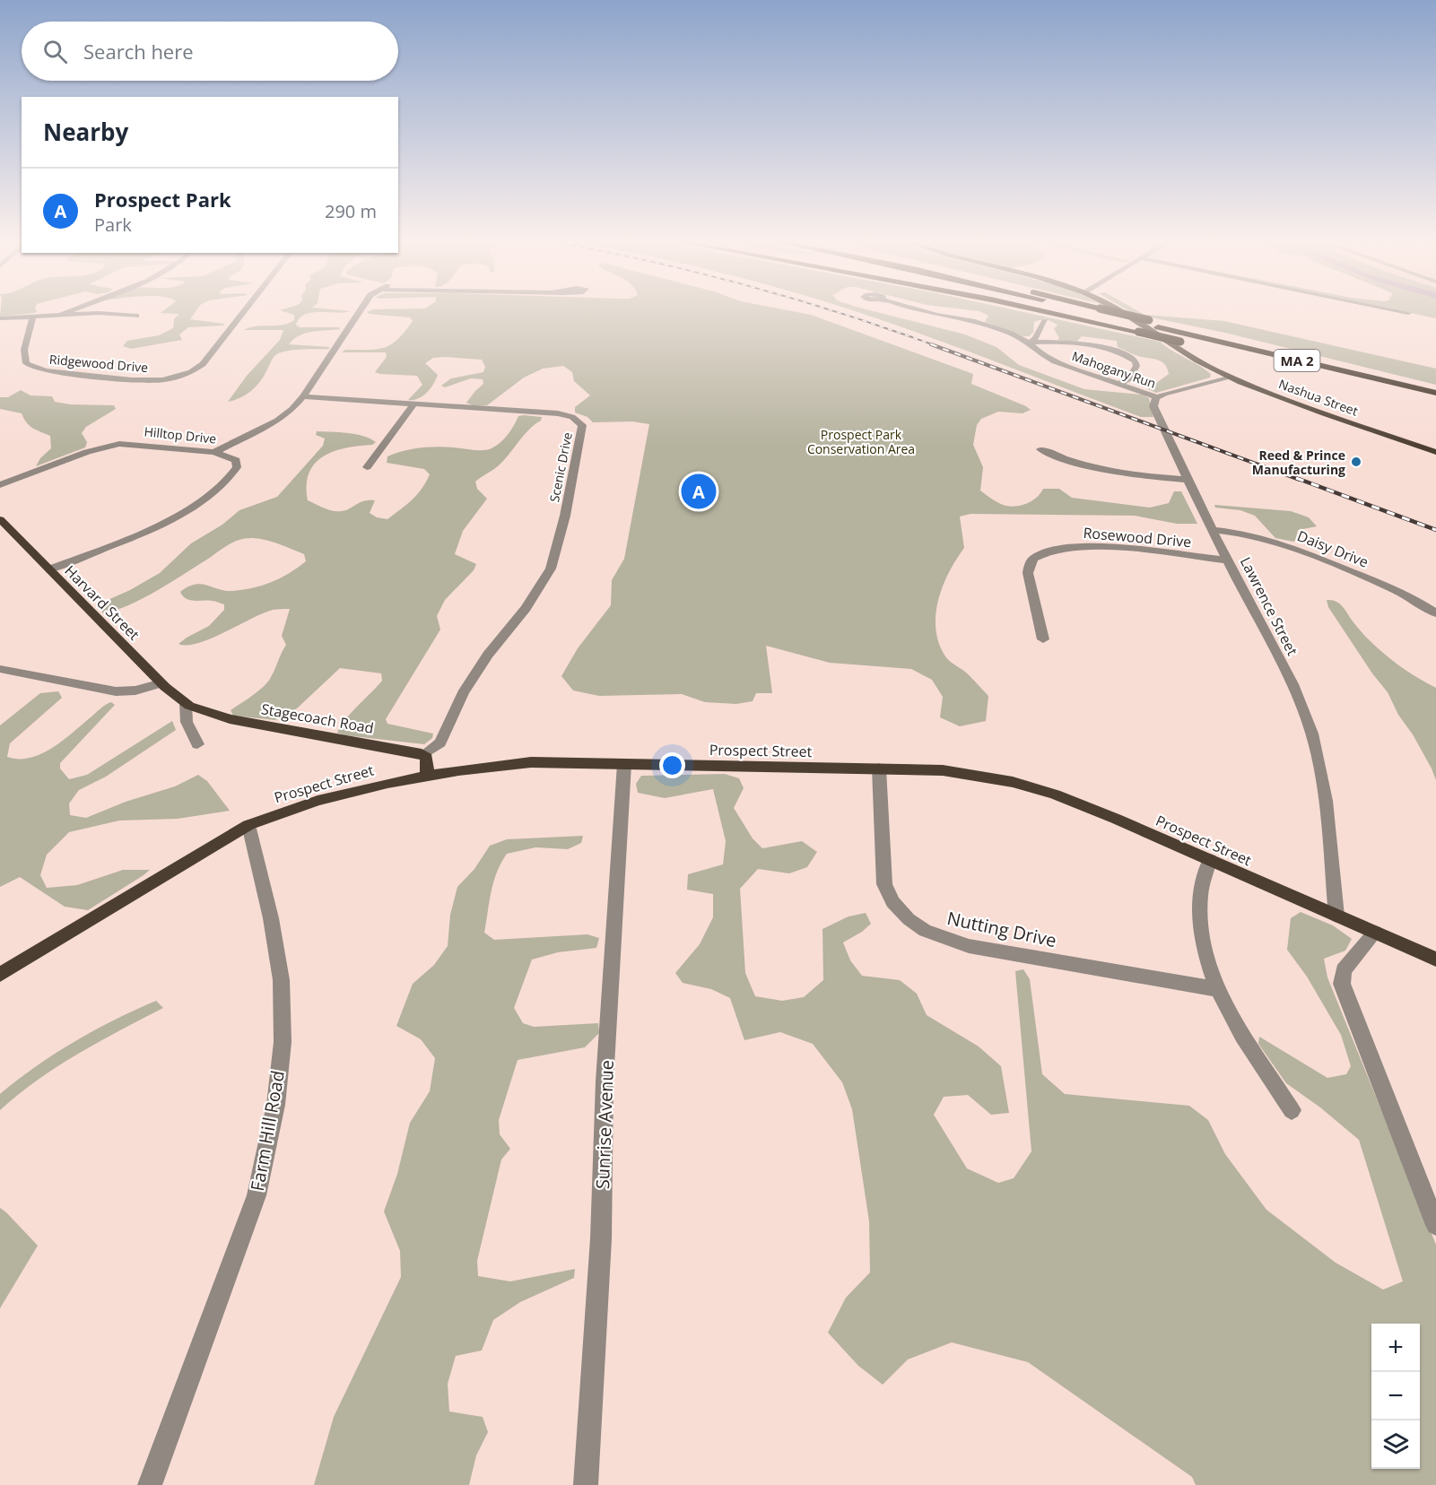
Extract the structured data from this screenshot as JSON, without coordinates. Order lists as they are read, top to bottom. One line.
{"streets":{"highway":["MA 2"],"main road":["Nashua Street","Harvard Street","Stagecoach Road","Prospect Street"],"street":["Ridgewood Drive","Mahogany Run","Hilltop Drive","Scenic Drive","Rosewood Drive","Daisy Drive","Lawrence Street","Nutting Drive","Sunrise Avenue","Farm Hill Road"]},"crossings":[["Mahogany Run","Lawrence Street"],["Hilltop Drive","Harvard Street"],["Scenic Drive","Stagecoach Road"],["Rosewood Drive","Lawrence Street"],["Daisy Drive","Lawrence Street"],["Harvard Street","Stagecoach Road"],["Lawrence Street","Prospect Street"],["Prospect Street","Nutting Drive"],["Prospect Street","Sunrise Avenue"],["Prospect Street","Farm Hill Road"]],"parks":["Prospect Park Conservation Area"],"places":["Reed & Prince Manufacturing"],"page":{"search":"Search here","heading":"Nearby","list":[{"mark":"A","name":"Prospect Park","note":"Park","value":"290 m"}],"pins":"A","map_buttons":["+","−"]}}
